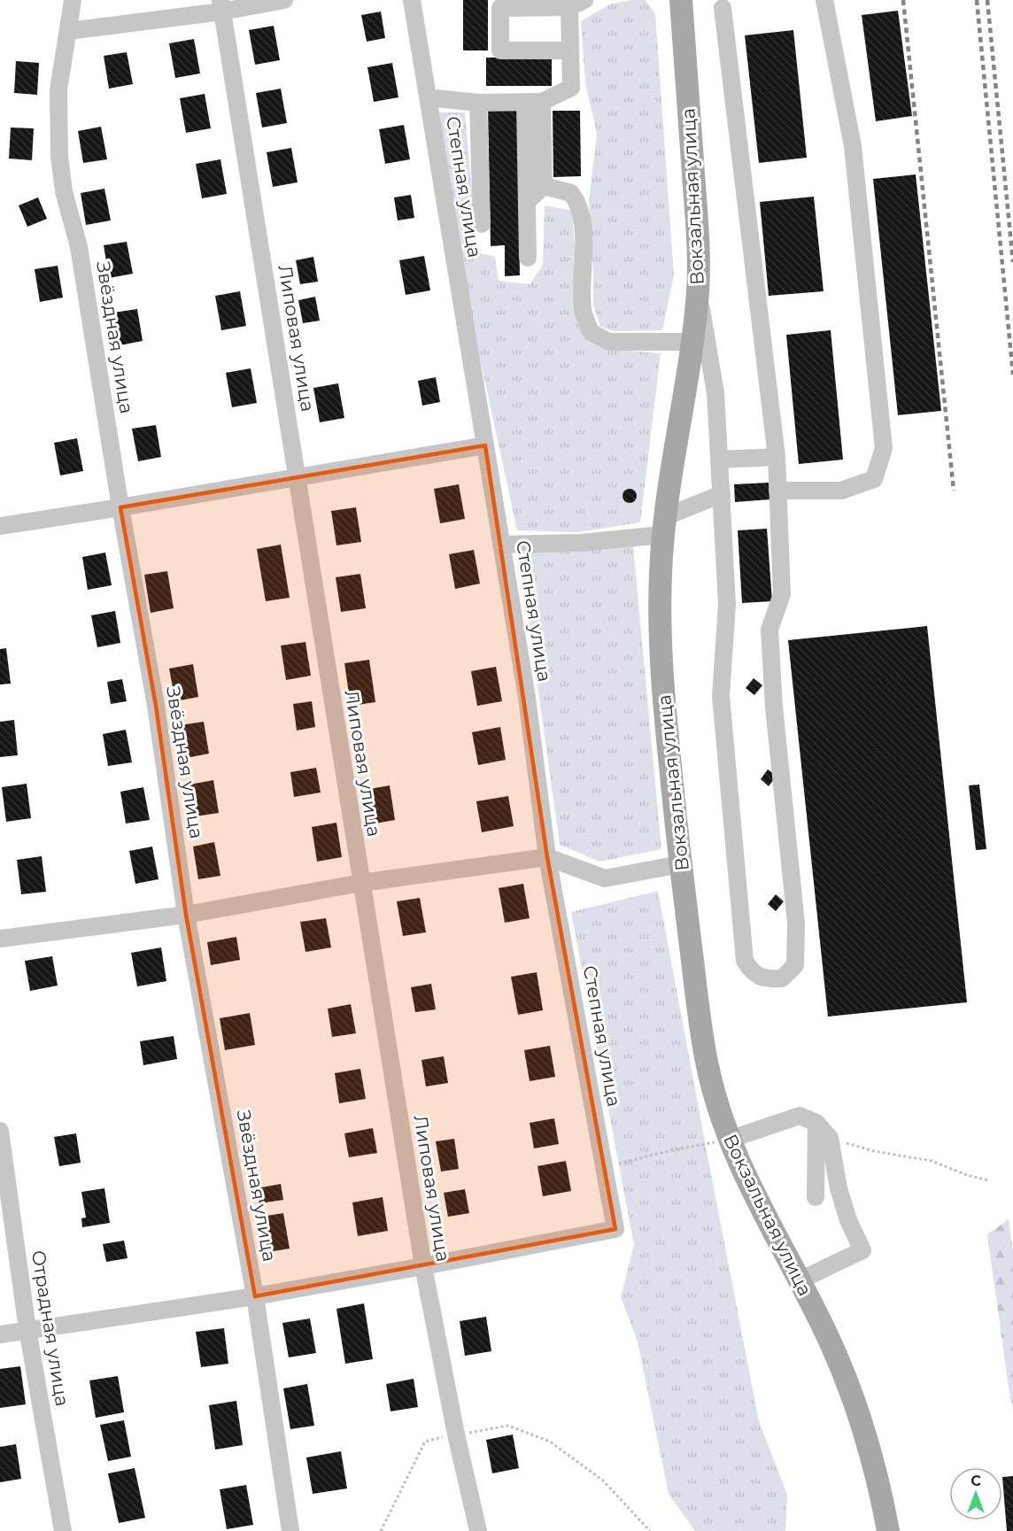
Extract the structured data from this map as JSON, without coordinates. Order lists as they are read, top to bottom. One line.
{"streets":{"main road":["Вокзальная улица"],"street":["Степная улица","Звёздная улица","Липовая улица","Отрадная улица"]},"crossings":[["Степная улица","Липовая улица"]],"north":"top"}
